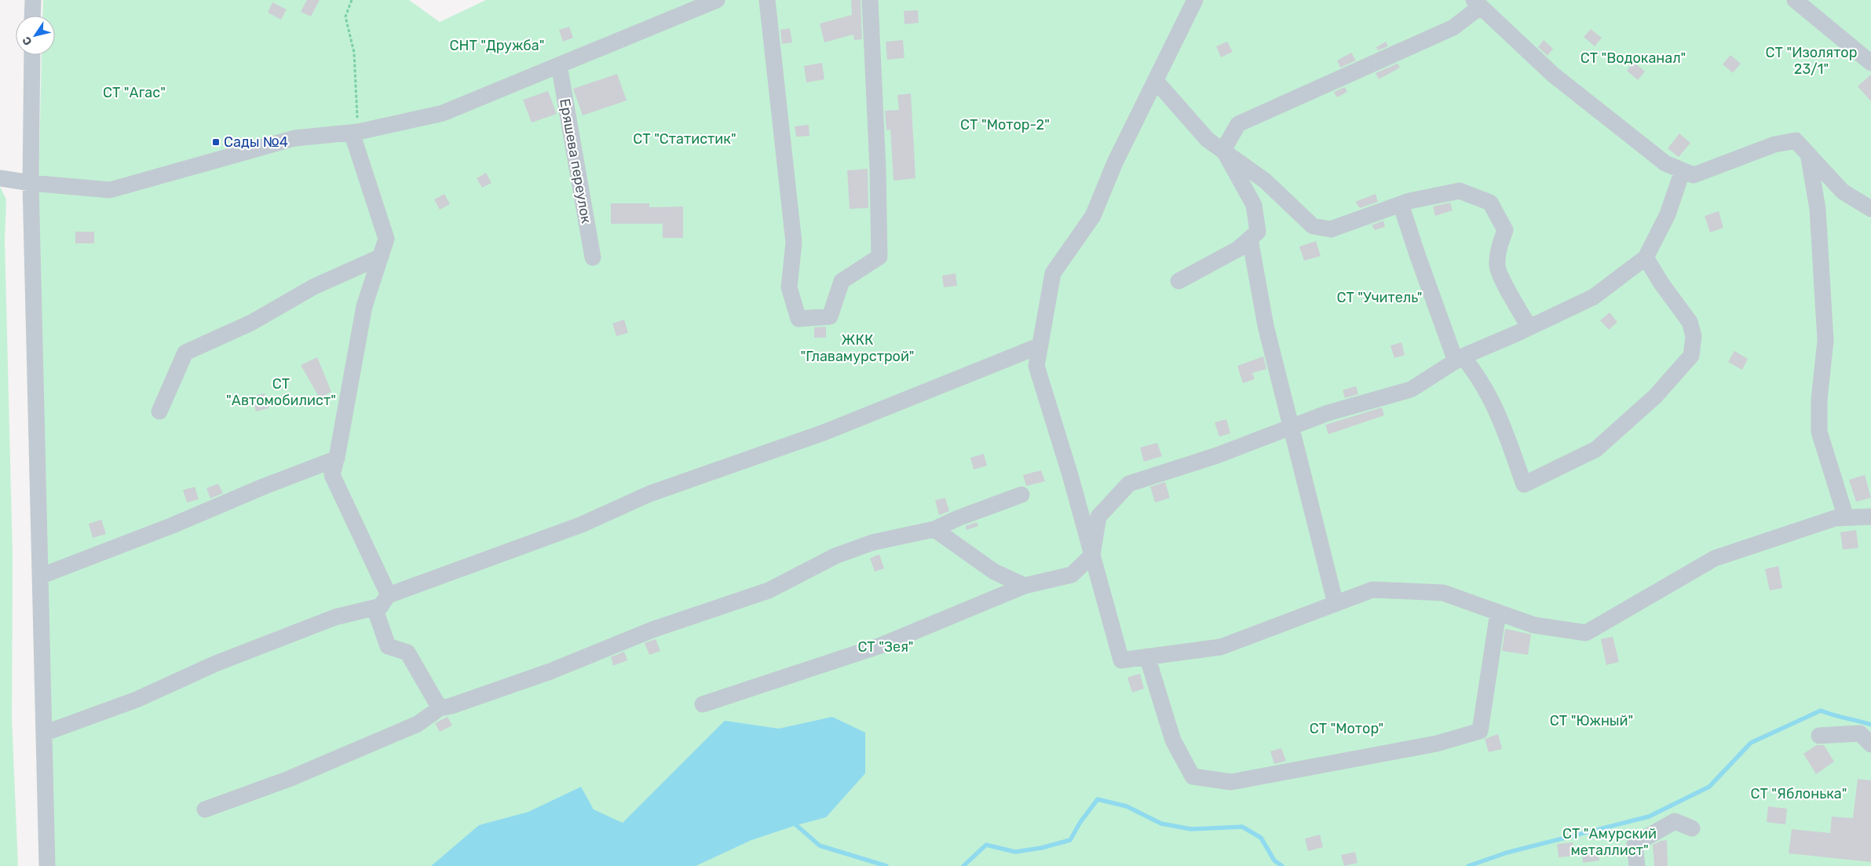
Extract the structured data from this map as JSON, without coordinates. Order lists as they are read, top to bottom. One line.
{"streets":{"street":["Еряшева переулок"]},"parks":["СНТ \"Дружба\"","СТ \"Изолятор 23/1\"","СТ \"Водоканал\"","СТ \"Агас\"","СТ \"Мотор-2\"","СТ \"Статистик\"","СТ \"Учитель\"","ЖКК \"Главамурстрой\"","СТ \"Автомобилист\"","СТ \"Зея\"","СТ \"Южный\"","СТ \"Мотор\"","СТ \"Яблонька\"","СТ \"Амурский металлист\""],"places":{"transit":["Сады №4"]},"north":"bottom left"}
